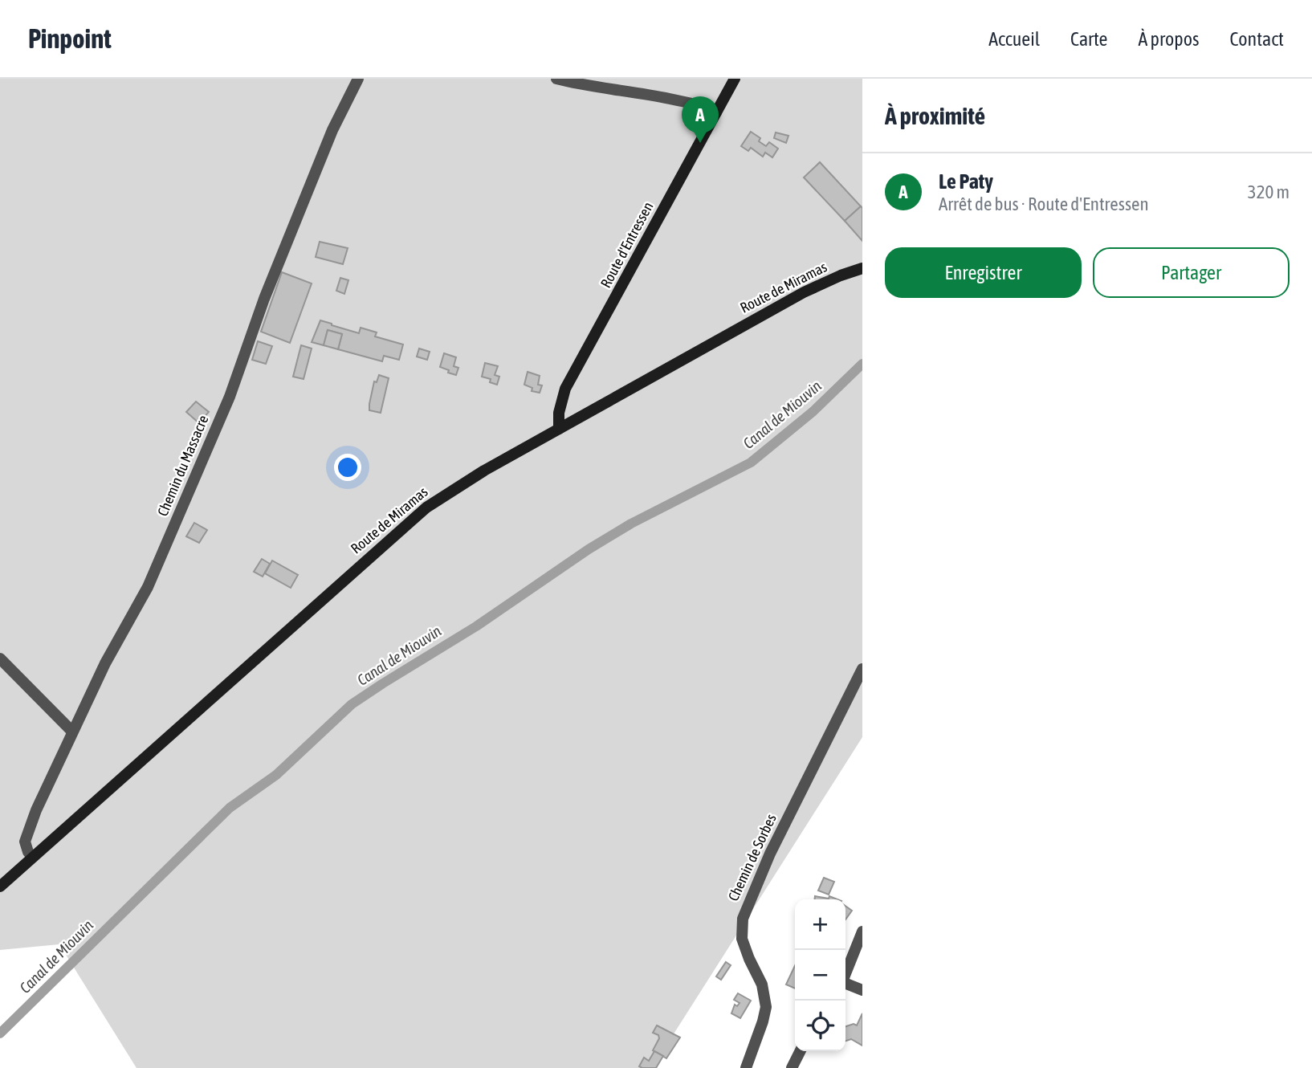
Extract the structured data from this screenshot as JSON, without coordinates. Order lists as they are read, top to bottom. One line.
{"streets":{"main road":["Route d'Entressen","Route de Miramas"],"street":["Chemin du Massacre","Chemin de Sorbes"]},"crossings":[["Route d'Entressen","Route de Miramas"],["Route de Miramas","Chemin du Massacre"]],"water":["Canal de Miouvin"],"page":{"header":"Pinpoint","nav":["Accueil","Carte","À propos","Contact"],"heading":"À proximité","pins":"A","list":[{"mark":"A","name":"Le Paty","note":"Arrêt de bus · Route d'Entressen","value":"320 m"}],"buttons":["Enregistrer","Partager"],"map_buttons":["+","−"]}}
